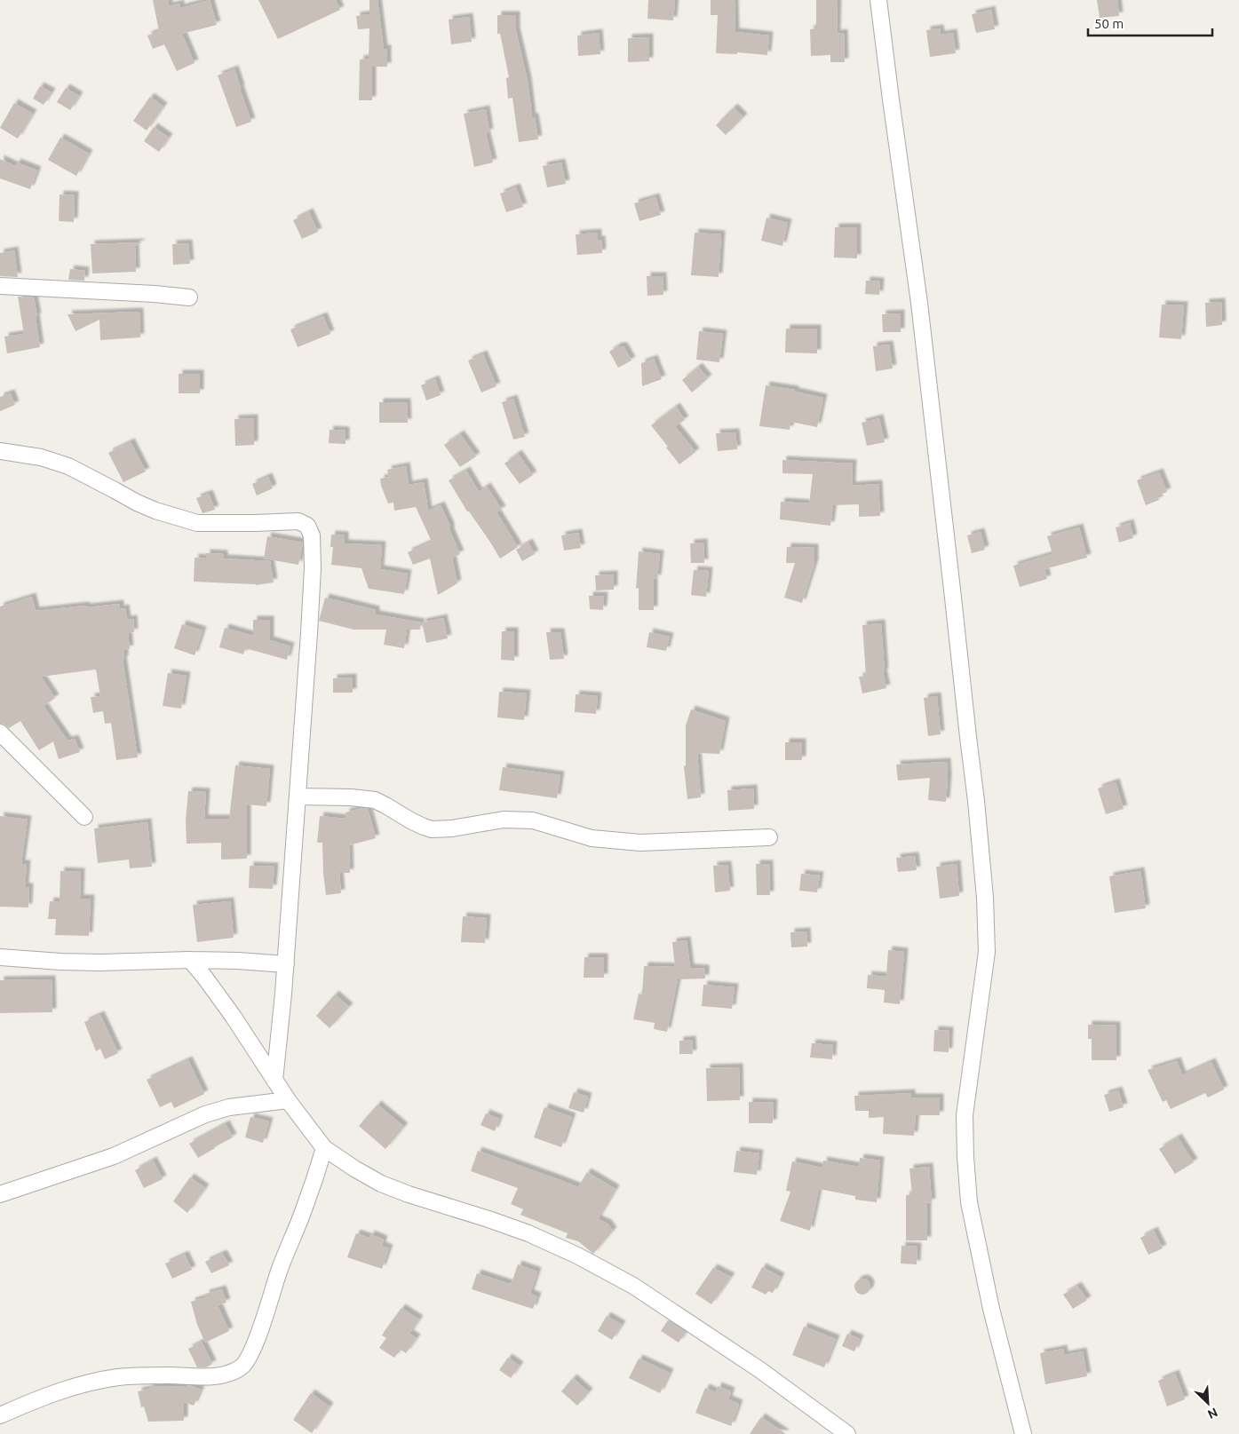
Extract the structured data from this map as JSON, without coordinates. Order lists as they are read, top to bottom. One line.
{"scale_bar":"50 m","north":"bottom right"}
